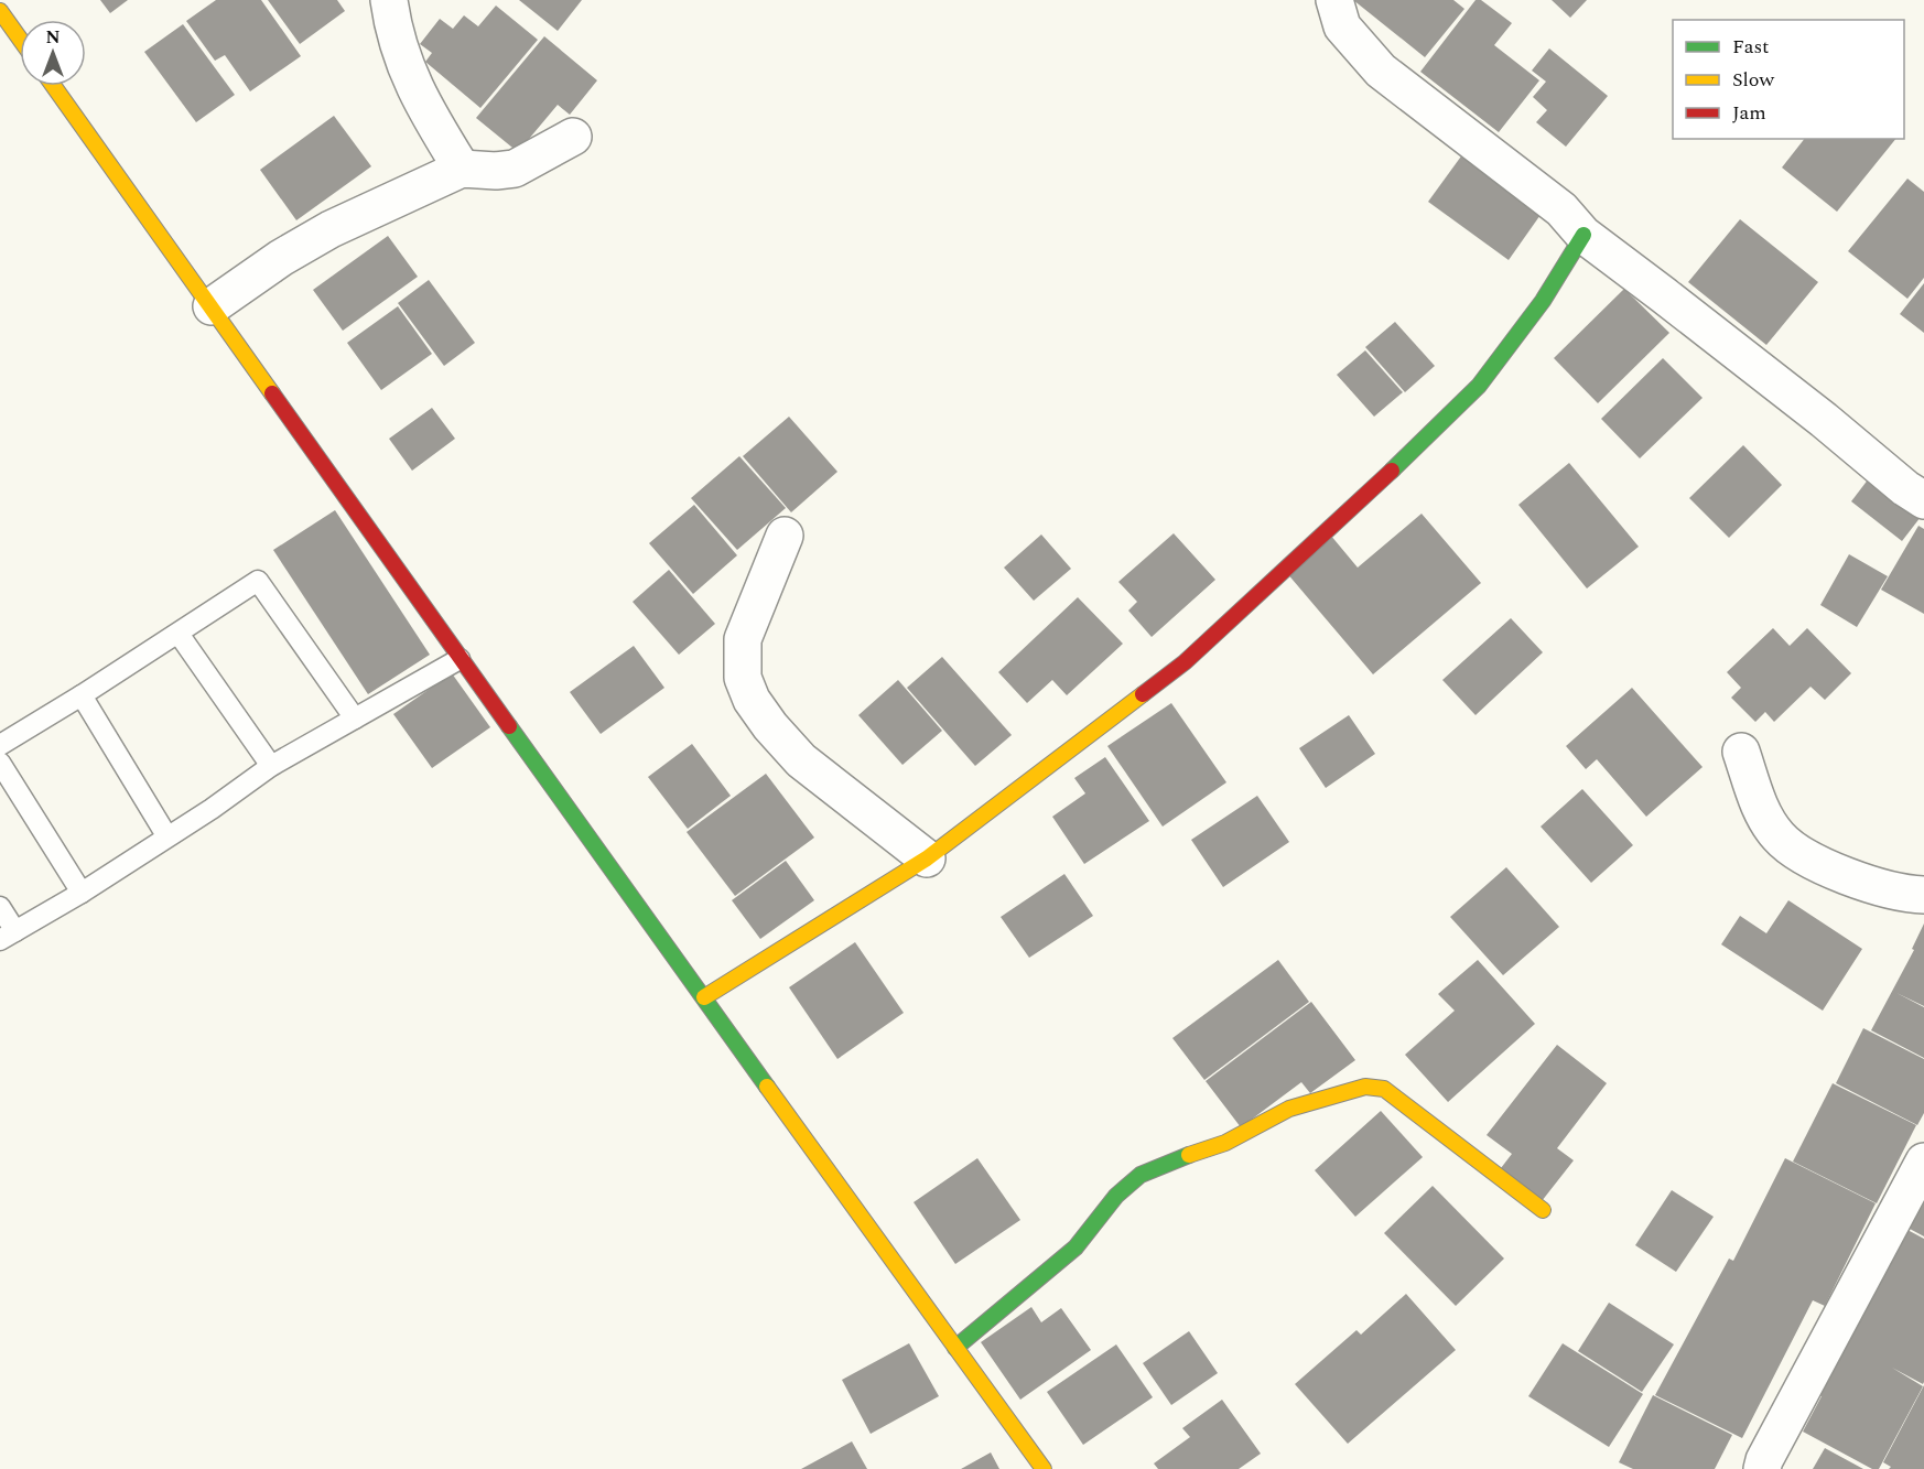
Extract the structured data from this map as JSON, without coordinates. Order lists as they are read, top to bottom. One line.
{"legend":["Fast","Slow","Jam"],"north":"top"}
